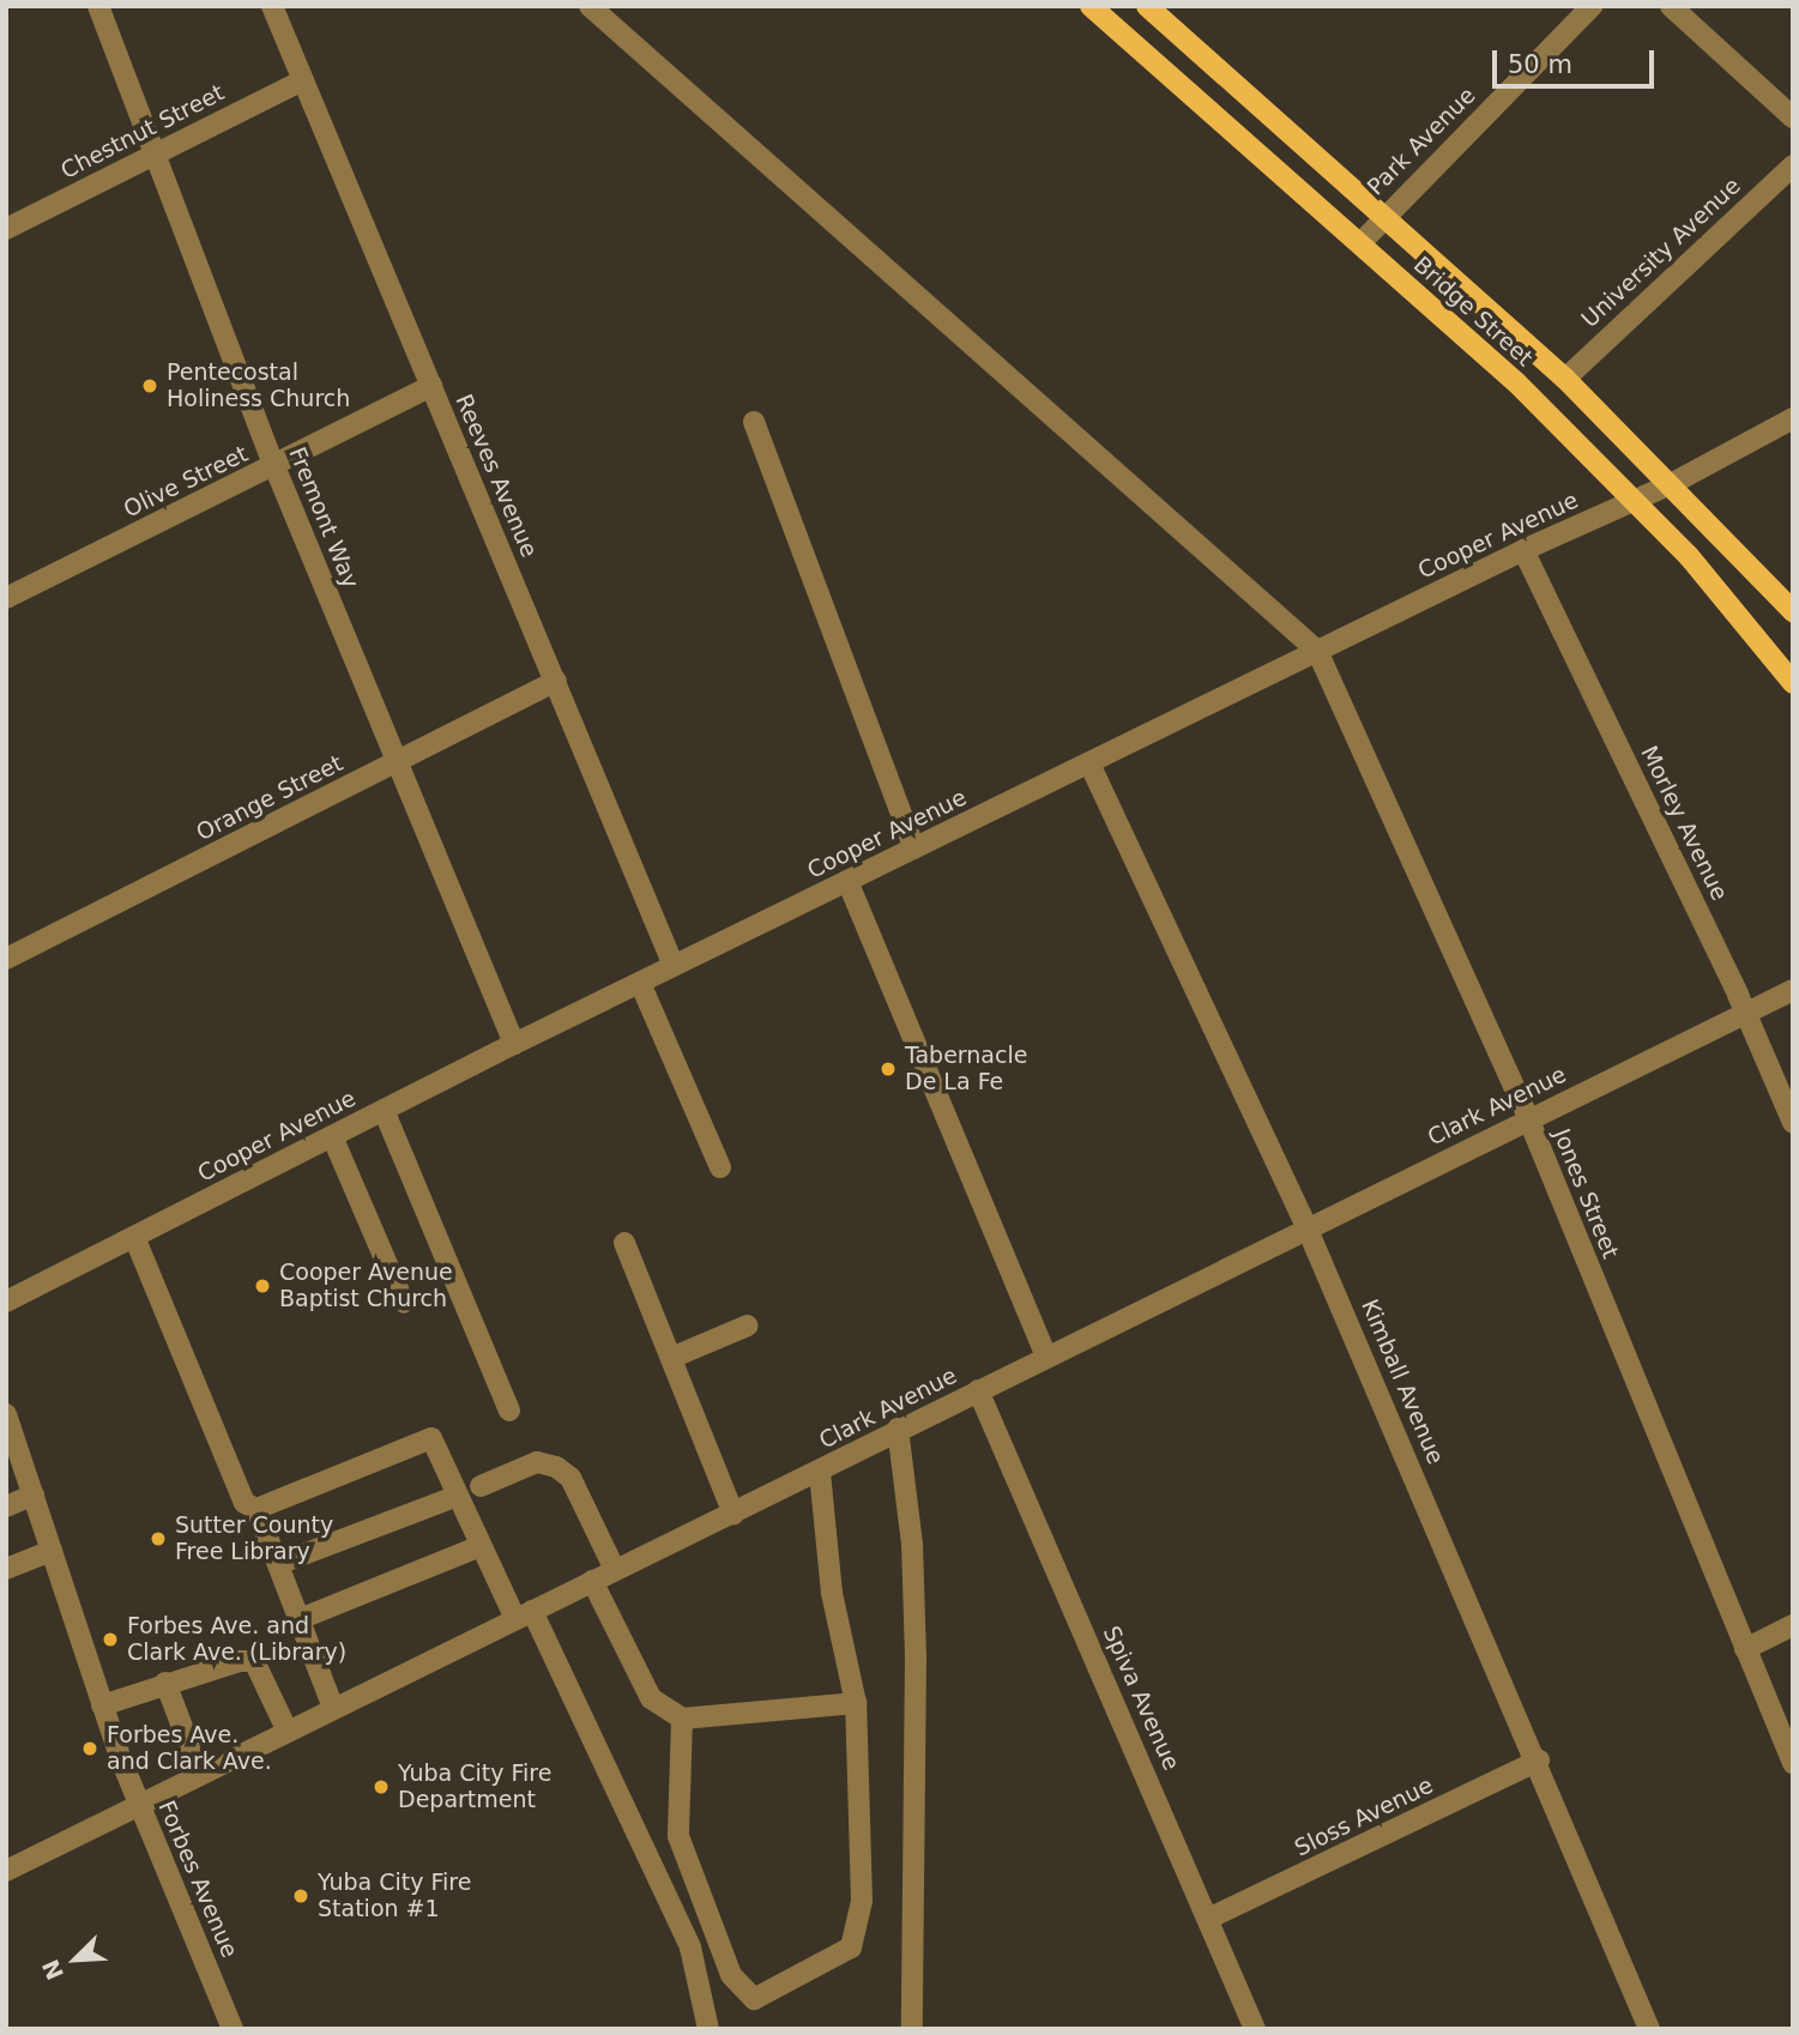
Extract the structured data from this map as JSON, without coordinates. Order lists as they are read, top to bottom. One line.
{"streets":{"main road":["Bridge Street"],"street":["Chestnut Street","Park Avenue","University Avenue","Reeves Avenue","Olive Street","Fremont Way","Cooper Avenue","Orange Street","Morley Avenue","Clark Avenue","Jones Street","Kimball Avenue","Spiva Avenue","Sloss Avenue","Forbes Avenue"]},"crossings":[["Chestnut Street","Reeves Avenue"],["Chestnut Street","Fremont Way"],["Park Avenue","Bridge Street"],["University Avenue","Bridge Street"],["Bridge Street","Cooper Avenue"],["Reeves Avenue","Olive Street"],["Reeves Avenue","Cooper Avenue"],["Reeves Avenue","Orange Street"],["Olive Street","Fremont Way"],["Fremont Way","Cooper Avenue"],["Fremont Way","Orange Street"],["Cooper Avenue","Morley Avenue"],["Cooper Avenue","Jones Street"],["Cooper Avenue","Kimball Avenue"],["Morley Avenue","Clark Avenue"],["Clark Avenue","Jones Street"],["Clark Avenue","Kimball Avenue"],["Clark Avenue","Spiva Avenue"],["Clark Avenue","Forbes Avenue"],["Kimball Avenue","Sloss Avenue"],["Spiva Avenue","Sloss Avenue"]],"places":["Pentecostal Holiness Church","Tabernacle De La Fe","Cooper Avenue Baptist Church","Sutter County Free Library","Forbes Ave. and Clark Ave. (Library)","Forbes Ave. and Clark Ave.","Yuba City Fire Department","Yuba City Fire Station #1"],"scale_bar":"50 m","north":"bottom left"}
